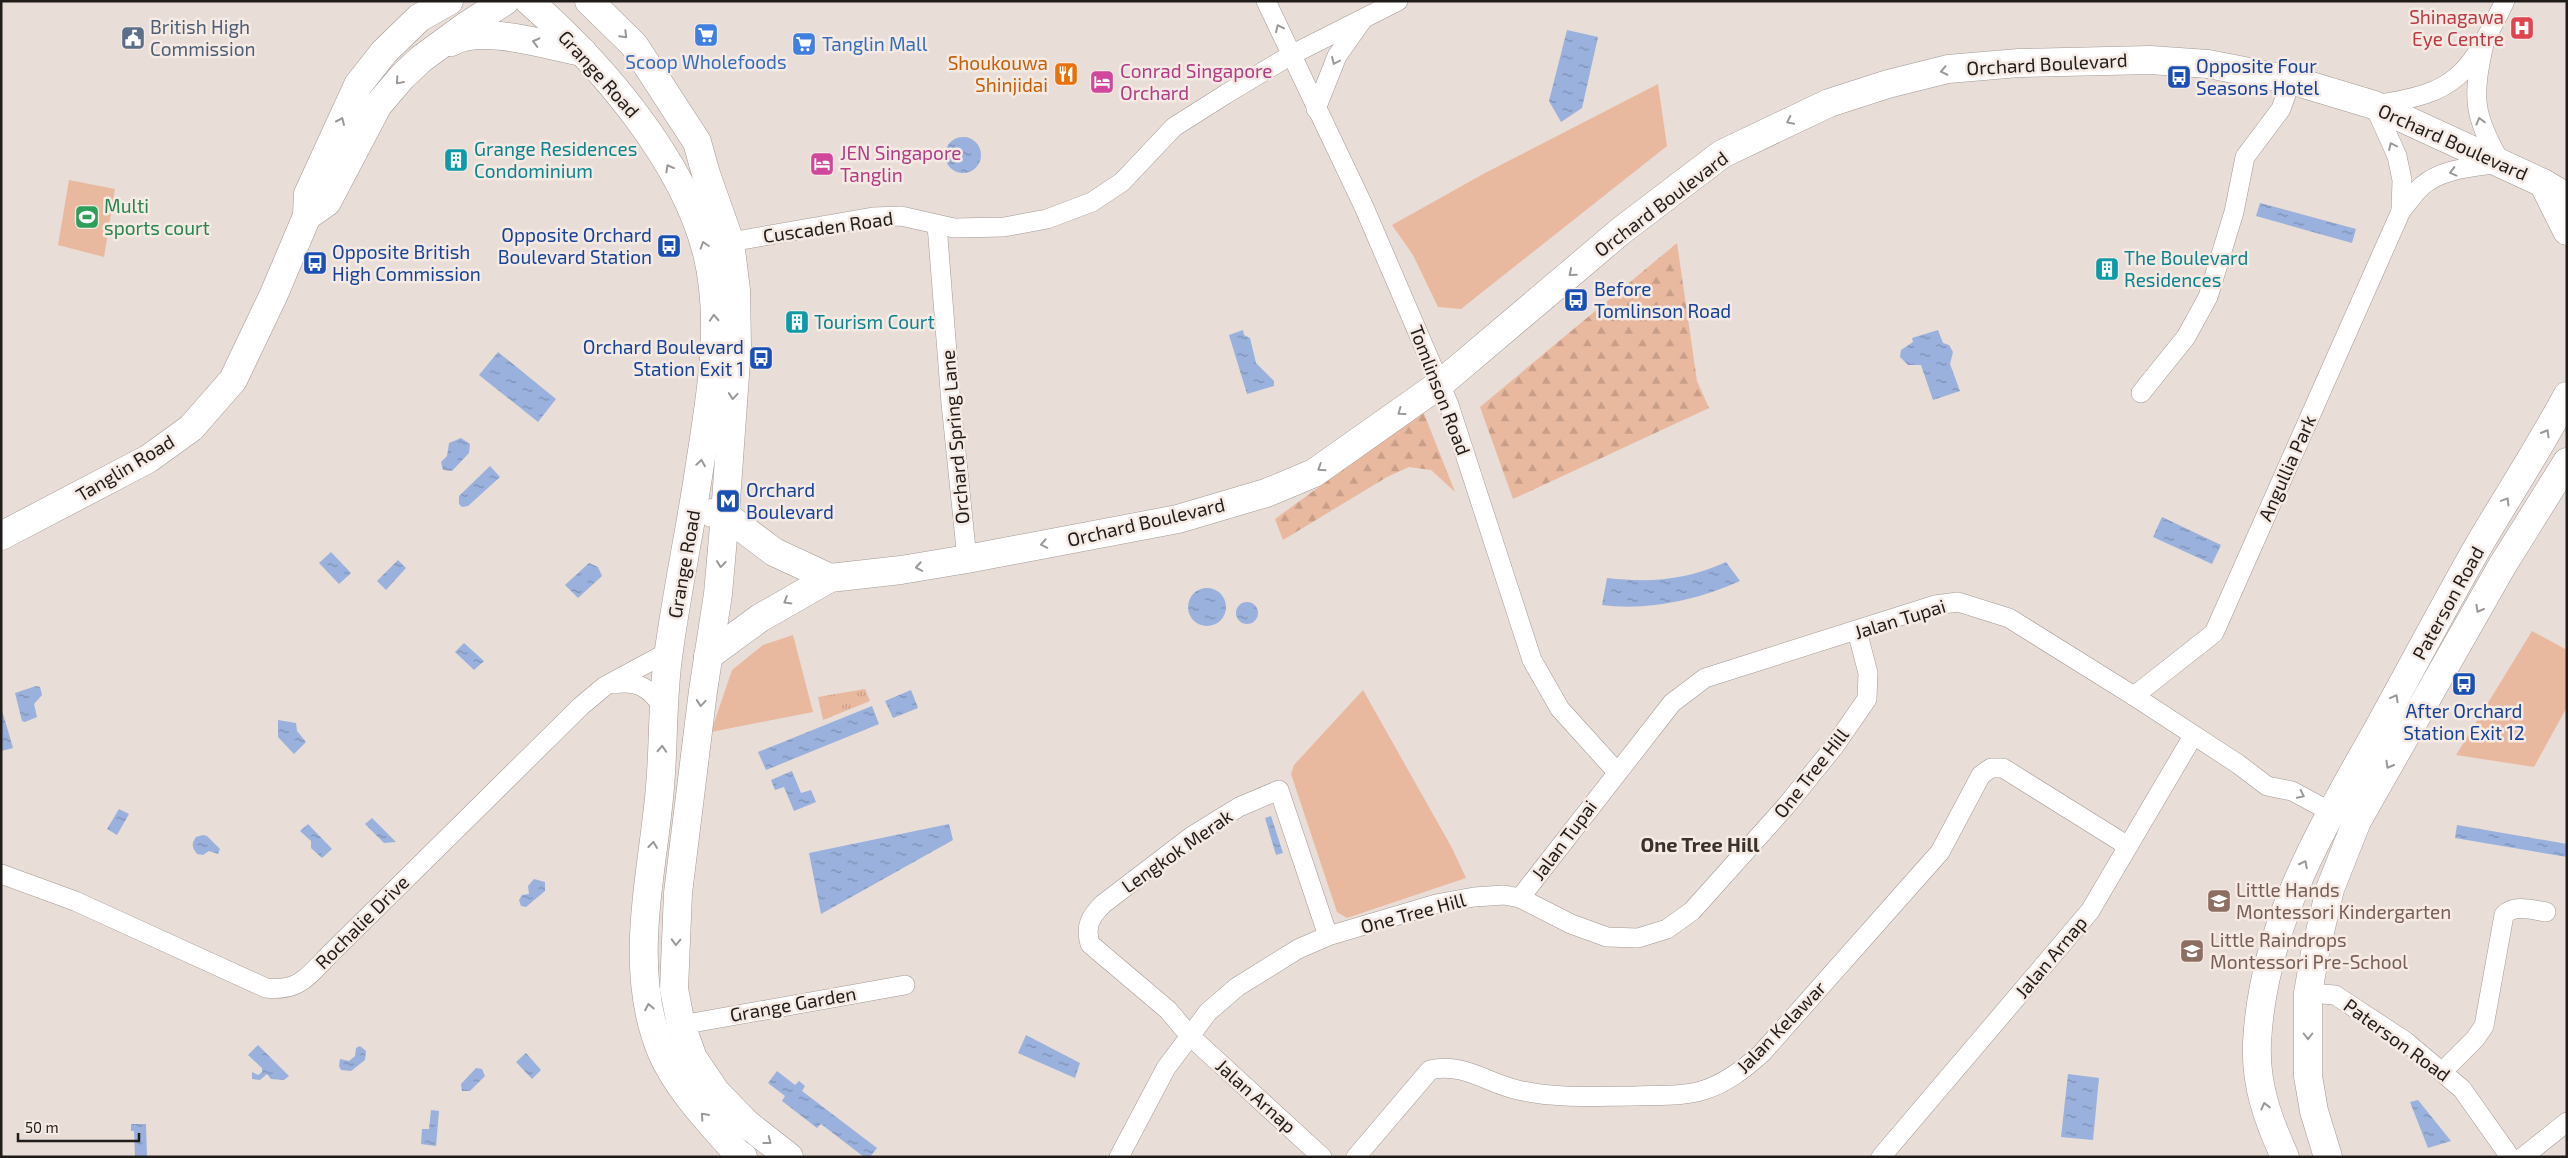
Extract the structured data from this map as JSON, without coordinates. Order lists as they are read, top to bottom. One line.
{"streets":{"main road":["Orchard Boulevard","Grange Road","Tanglin Road","Paterson Road"],"street":["Cuscaden Road","Tomlinson Road","Orchard Spring Lane","Angullia Park","Jalan Tupai","One Tree Hill","Lengkok Merak","Rochalie Drive","Jalan Arnap","Grange Garden","Jalan Kelawar"]},"crossings":[["Orchard Boulevard","Grange Road"],["Orchard Boulevard","Tomlinson Road"],["Orchard Boulevard","Orchard Spring Lane"],["Orchard Boulevard","Angullia Park"],["Grange Road","Cuscaden Road"],["Grange Road","Rochalie Drive"],["Grange Road","Grange Garden"],["Cuscaden Road","Tomlinson Road"],["Cuscaden Road","Orchard Spring Lane"],["Tomlinson Road","Jalan Tupai"],["Angullia Park","Jalan Tupai"],["Paterson Road","Jalan Tupai"],["Jalan Tupai","One Tree Hill"],["Jalan Tupai","Jalan Arnap"],["One Tree Hill","Lengkok Merak"],["One Tree Hill","Jalan Arnap"],["Lengkok Merak","Jalan Arnap"],["Jalan Arnap","Jalan Kelawar"]],"one_way":["Orchard Boulevard"],"districts":["One Tree Hill"],"places":{"hospital":["Shinagawa Eye Centre"],"supermarket":["Scoop Wholefoods","Tanglin Mall"],"public building":["British High Commission"],"restaurant":["Shoukouwa Shinjidai"],"bus stop":["Opposite Four Seasons Hotel","Opposite Orchard Boulevard Station","Opposite British High Commission","Before Tomlinson Road","Orchard Boulevard Station Exit 1","After Orchard Station Exit 12"],"hotel":["Conrad Singapore Orchard","JEN Singapore Tanglin"],"building":["Grange Residences Condominium","The Boulevard Residences","Tourism Court"],"sports":["Multi sports court"],"metro station":["Orchard Boulevard"],"school or university":["Little Hands Montessori Kindergarten","Little Raindrops Montessori Pre-School"]},"scale_bar":"50 m"}
